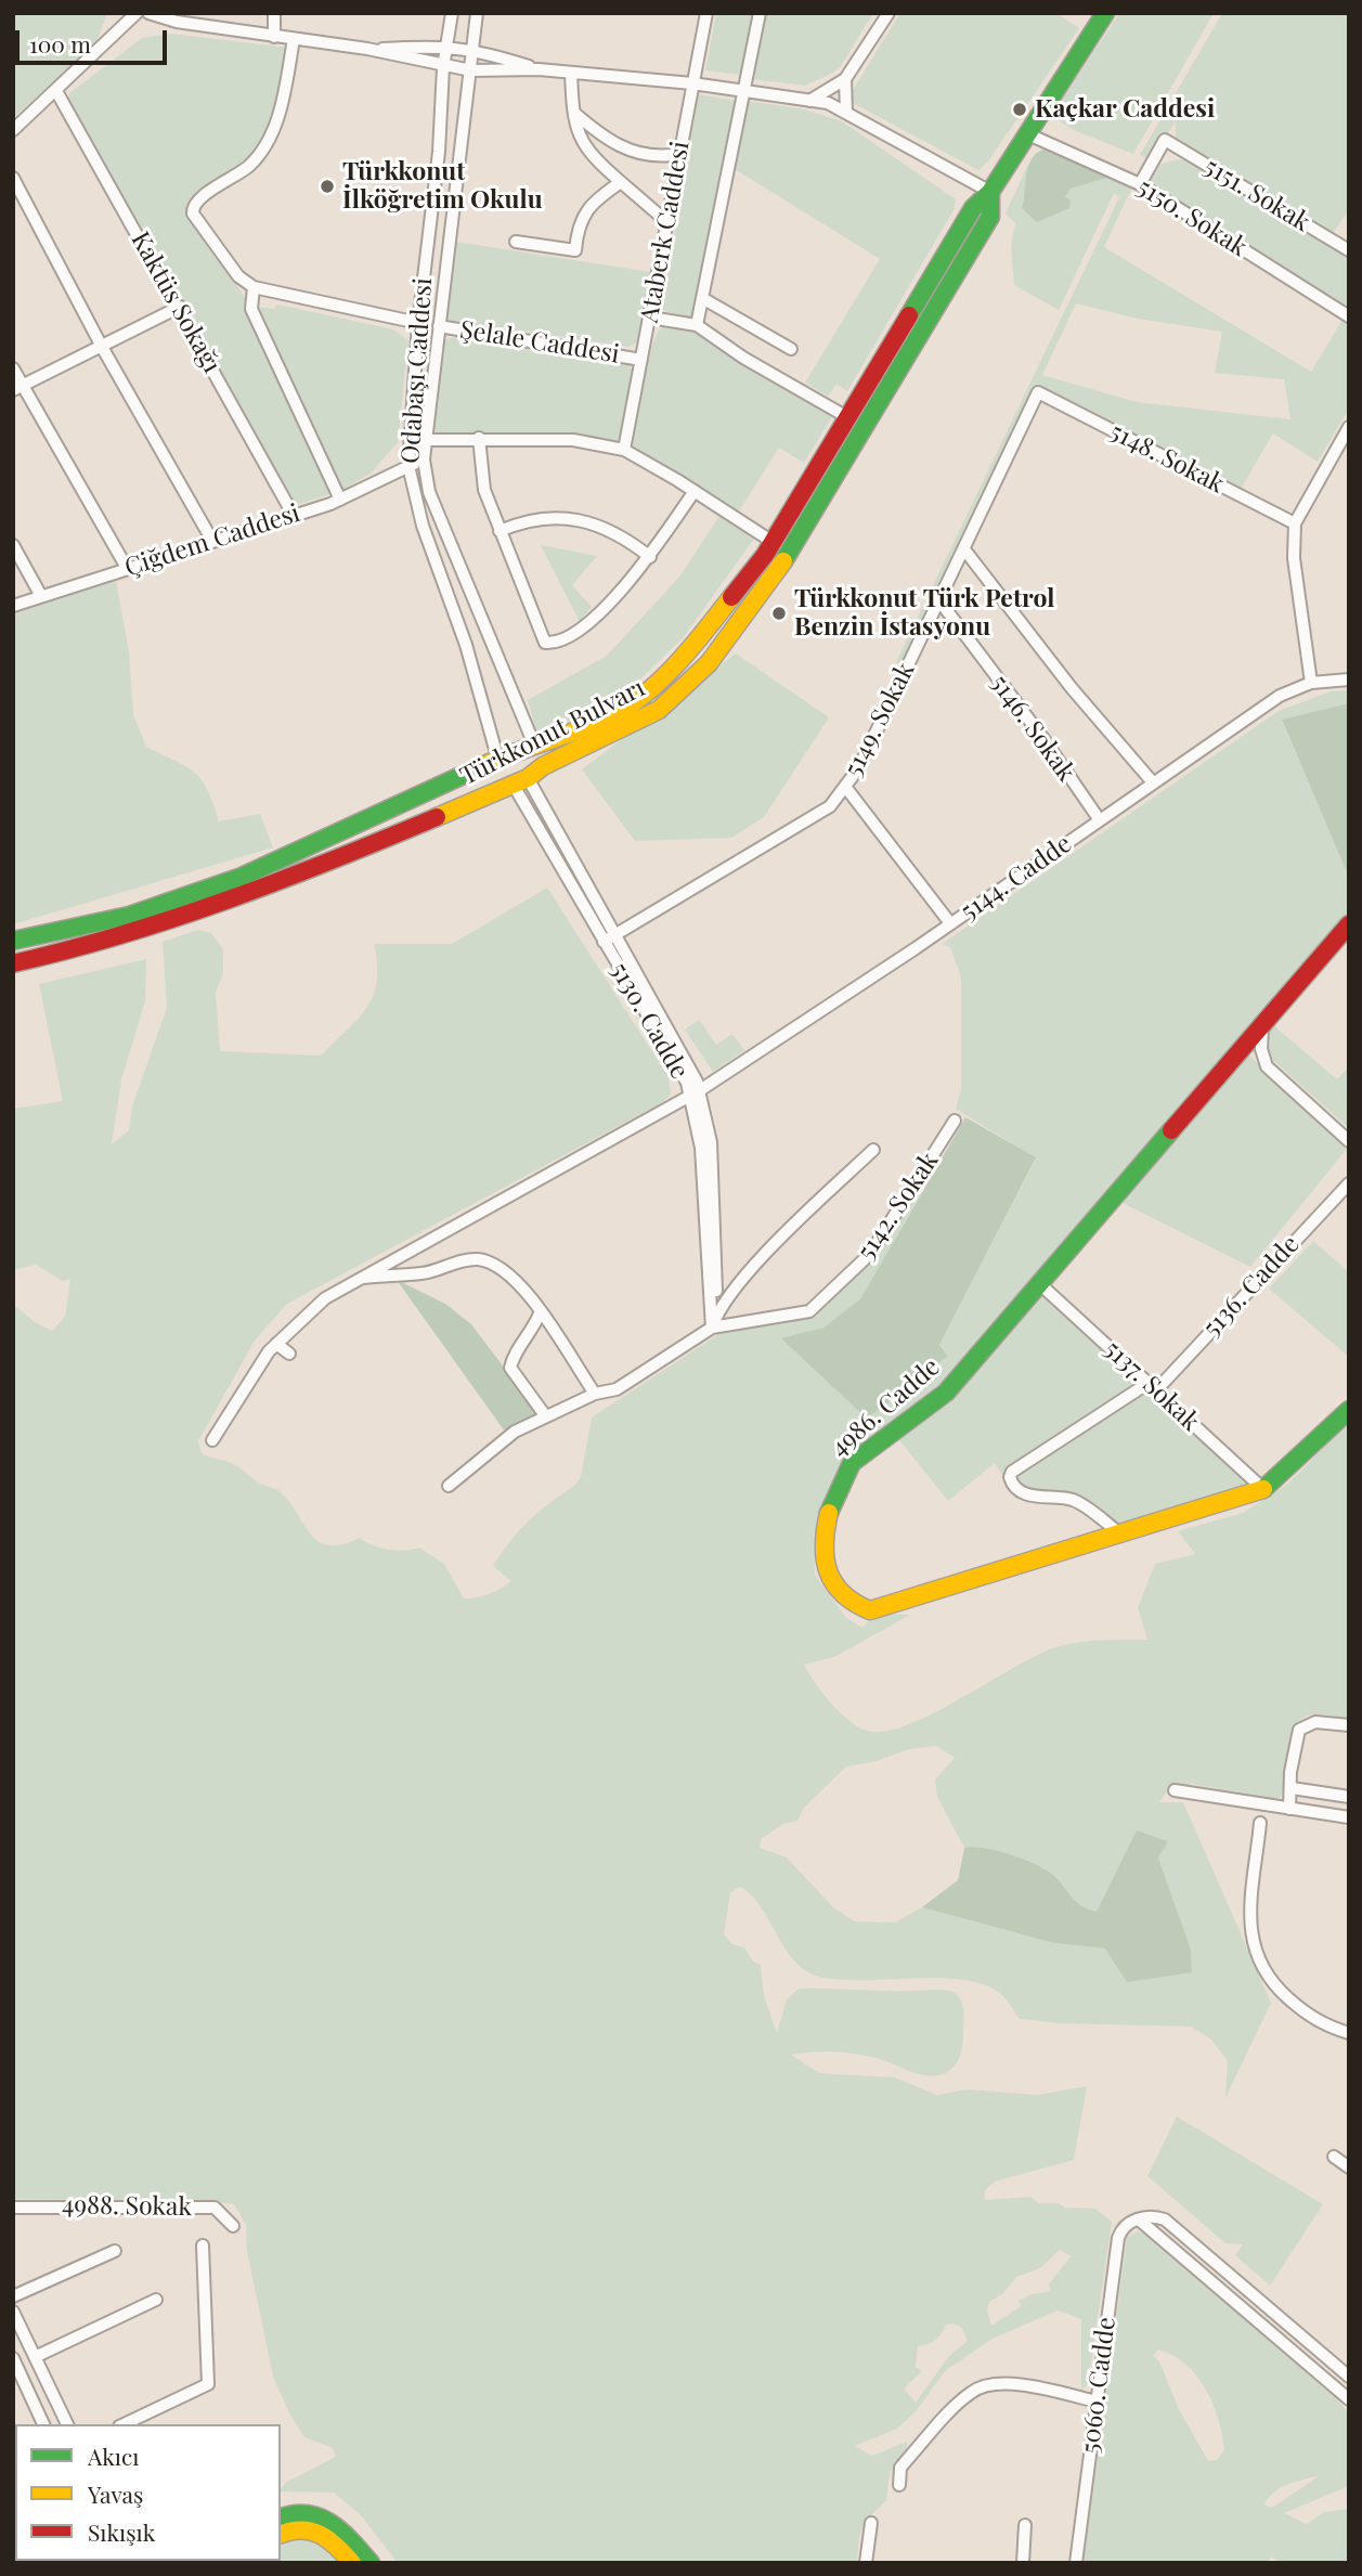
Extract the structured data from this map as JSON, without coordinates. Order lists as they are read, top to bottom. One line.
{"streets":{"street":["5151. Sokak","5150. Sokak","Ataberk Caddesi","Kaktüs Sokağı","Şelale Caddesi","Odabaşı Caddesi","5148. Sokak","Çiğdem Caddesi","5149. Sokak","5146. Sokak","Türkkonut Bulvarı","5144. Cadde","5130. Cadde","5142. Sokak","5136. Cadde","5137. Sokak","4986. Cadde","4988. Sokak","5060. Cadde"]},"crossings":[["5151. Sokak","5150. Sokak"],["5150. Sokak","Türkkonut Bulvarı"],["Ataberk Caddesi","Şelale Caddesi"],["Kaktüs Sokağı","Çiğdem Caddesi"],["Şelale Caddesi","Odabaşı Caddesi"],["Odabaşı Caddesi","Çiğdem Caddesi"],["Odabaşı Caddesi","Türkkonut Bulvarı"],["5148. Sokak","5149. Sokak"],["5149. Sokak","5146. Sokak"],["5149. Sokak","5130. Cadde"],["5146. Sokak","5144. Cadde"],["Türkkonut Bulvarı","5130. Cadde"],["5144. Cadde","5130. Cadde"],["5130. Cadde","5142. Sokak"],["5136. Cadde","5137. Sokak"],["5136. Cadde","4986. Cadde"],["5137. Sokak","4986. Cadde"]],"places":["Kaçkar Caddesi","Türkkonut İlköğretim Okulu","Türkkonut Türk Petrol Benzin İstasyonu"],"legend":["Akıcı","Yavaş","Sıkışık"],"scale_bar":"100 m"}
